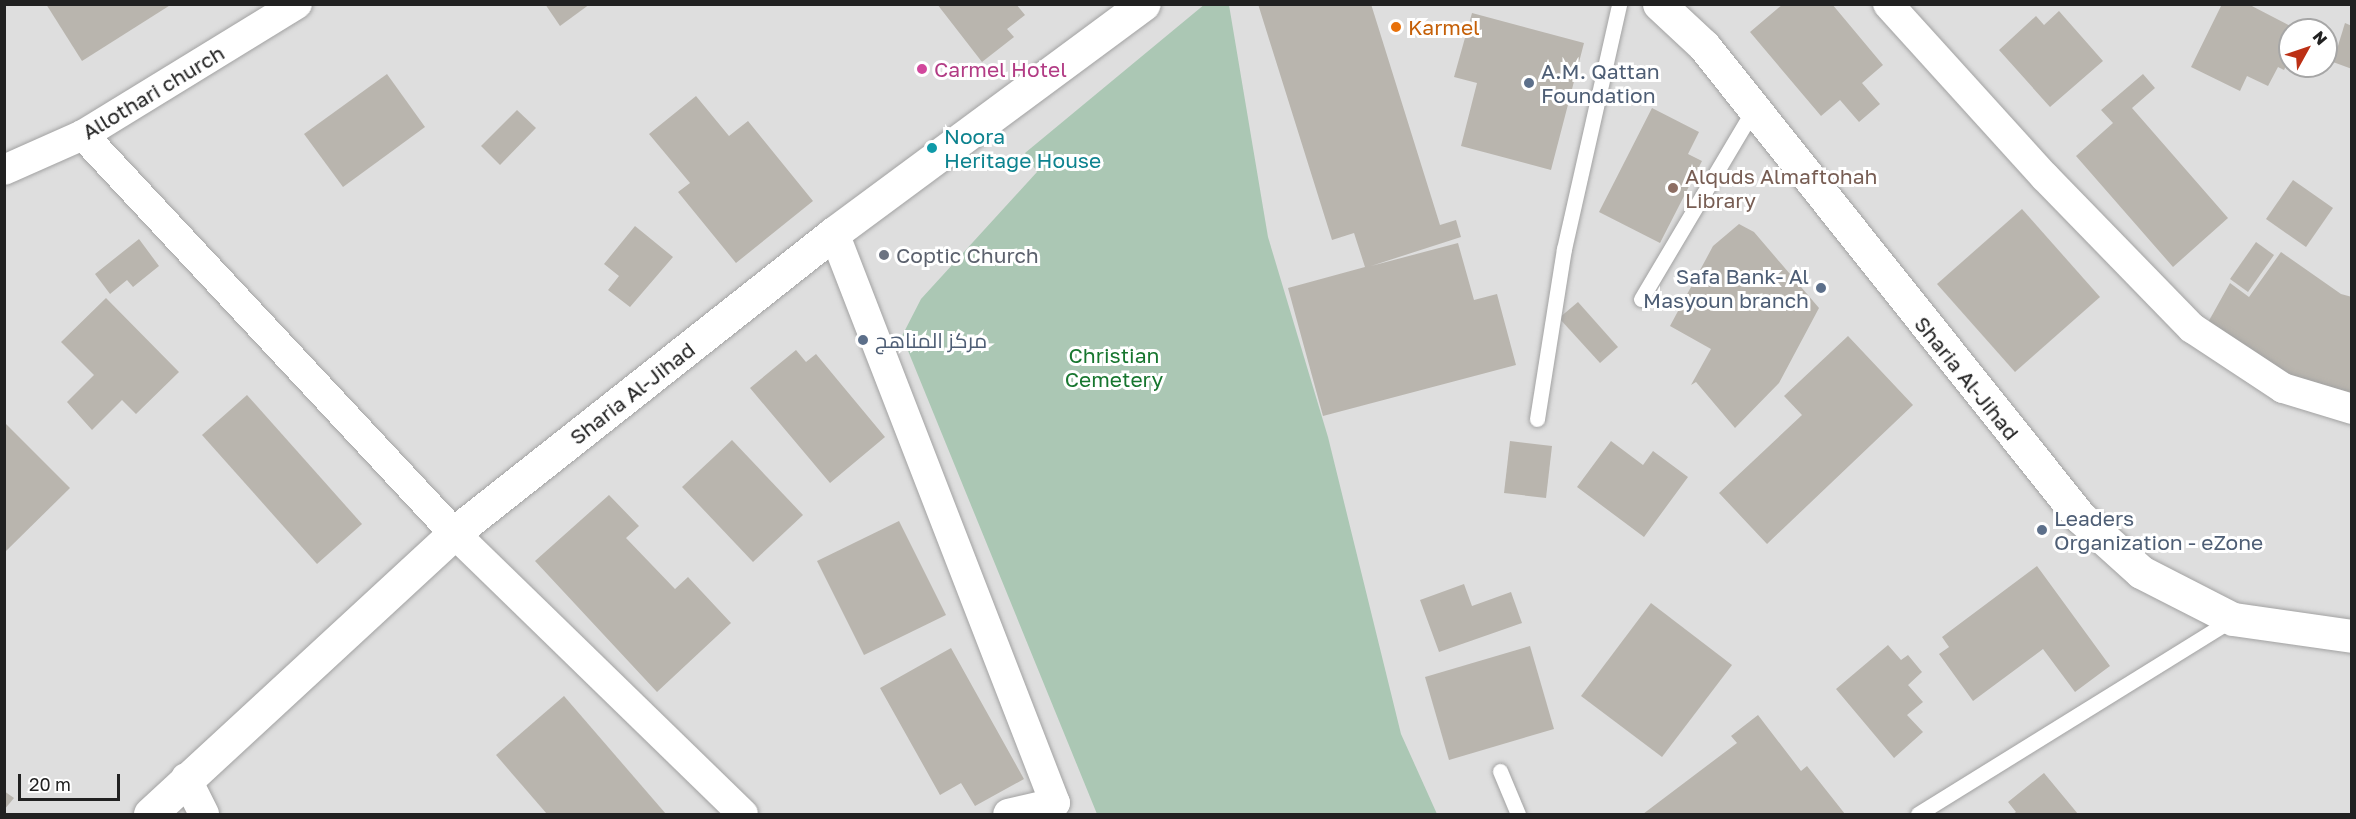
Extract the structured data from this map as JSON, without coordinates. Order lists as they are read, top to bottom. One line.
{"streets":{"street":["Allothari church","Sharia Al-Jihad"]},"parks":["Christian Cemetery"],"places":["Karmel","Carmel Hotel","A.M. Qattan Foundation","Noora Heritage House","Alquds Almaftohah Library","Coptic Church","Safa Bank- Al Masyoun branch","مركز المناهج","Leaders Organization - eZone"],"scale_bar":"20 m","north":"top right"}
